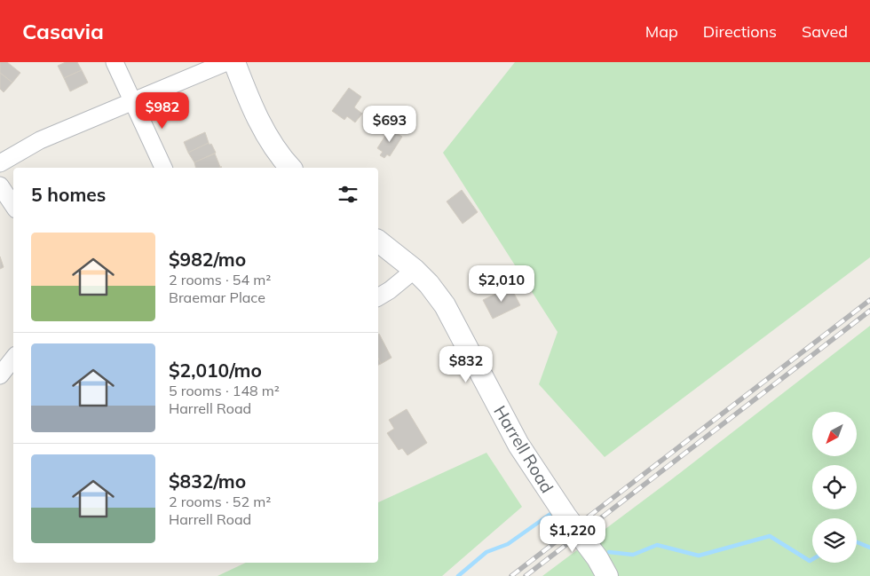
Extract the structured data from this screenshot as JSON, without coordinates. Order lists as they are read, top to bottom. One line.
{"streets":{"street":["Harrell Road"]},"north":"bottom left","page":{"header":"Casavia","nav":["Map","Directions","Saved"],"price":["$982","$693","$2,010","$832","$1,220"],"heading":"5 homes","list":[{"name":"$982/mo","note":"2 rooms · 54 m² · Braemar Place"},{"name":"$2,010/mo","note":"5 rooms · 148 m² · Harrell Road"},{"name":"$832/mo","note":"2 rooms · 52 m² · Harrell Road"}]}}
